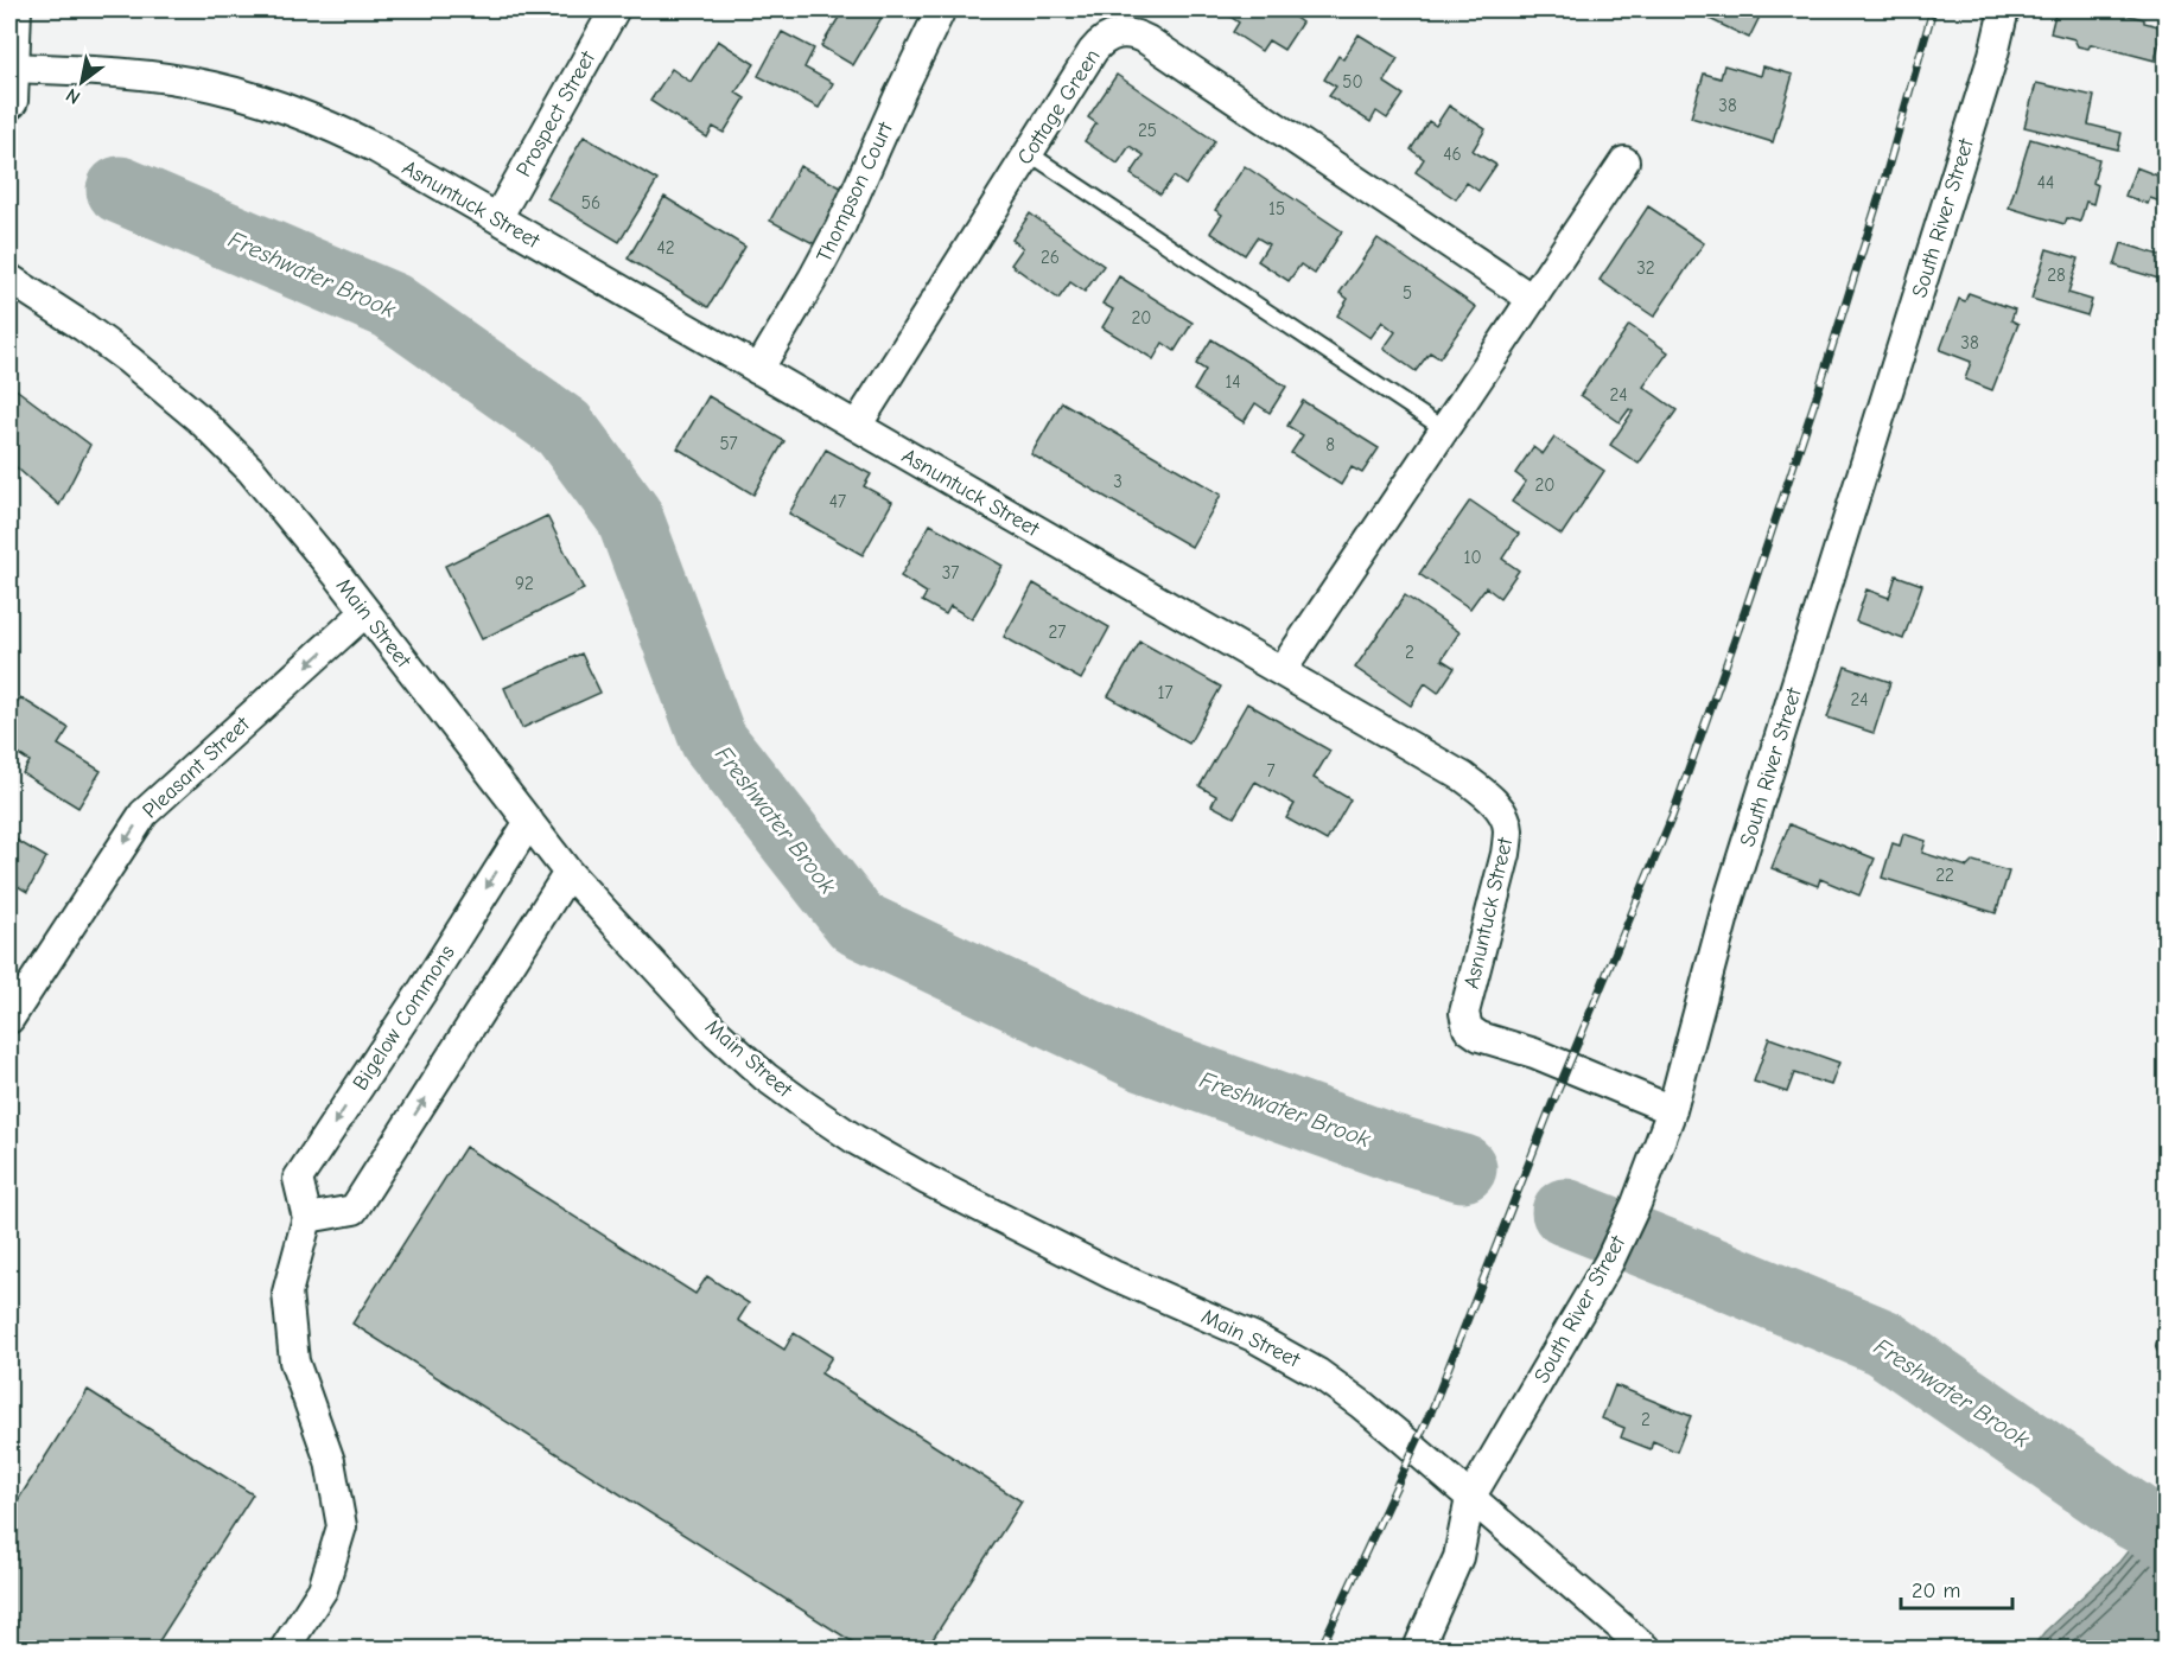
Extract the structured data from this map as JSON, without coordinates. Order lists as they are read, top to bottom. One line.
{"streets":{"street":["Cottage Green","Prospect Street","Thompson Court","Asnuntuck Street","South River Street","Main Street","Pleasant Street","Bigelow Commons"]},"crossings":[["Cottage Green","Asnuntuck Street"],["Prospect Street","Asnuntuck Street"],["Thompson Court","Asnuntuck Street"],["Asnuntuck Street","South River Street"],["South River Street","Main Street"],["Main Street","Pleasant Street"],["Main Street","Bigelow Commons"]],"one_way":["Pleasant Street"],"water":["Freshwater Brook"],"house_numbers":["50","38","25","46","44","56","15","42","26","32","28","5","20","38","14","24","57","8","3","20","47","10","37","92","27","2","17","24","7","22","2"],"scale_bar":"20 m","north":"bottom left"}
